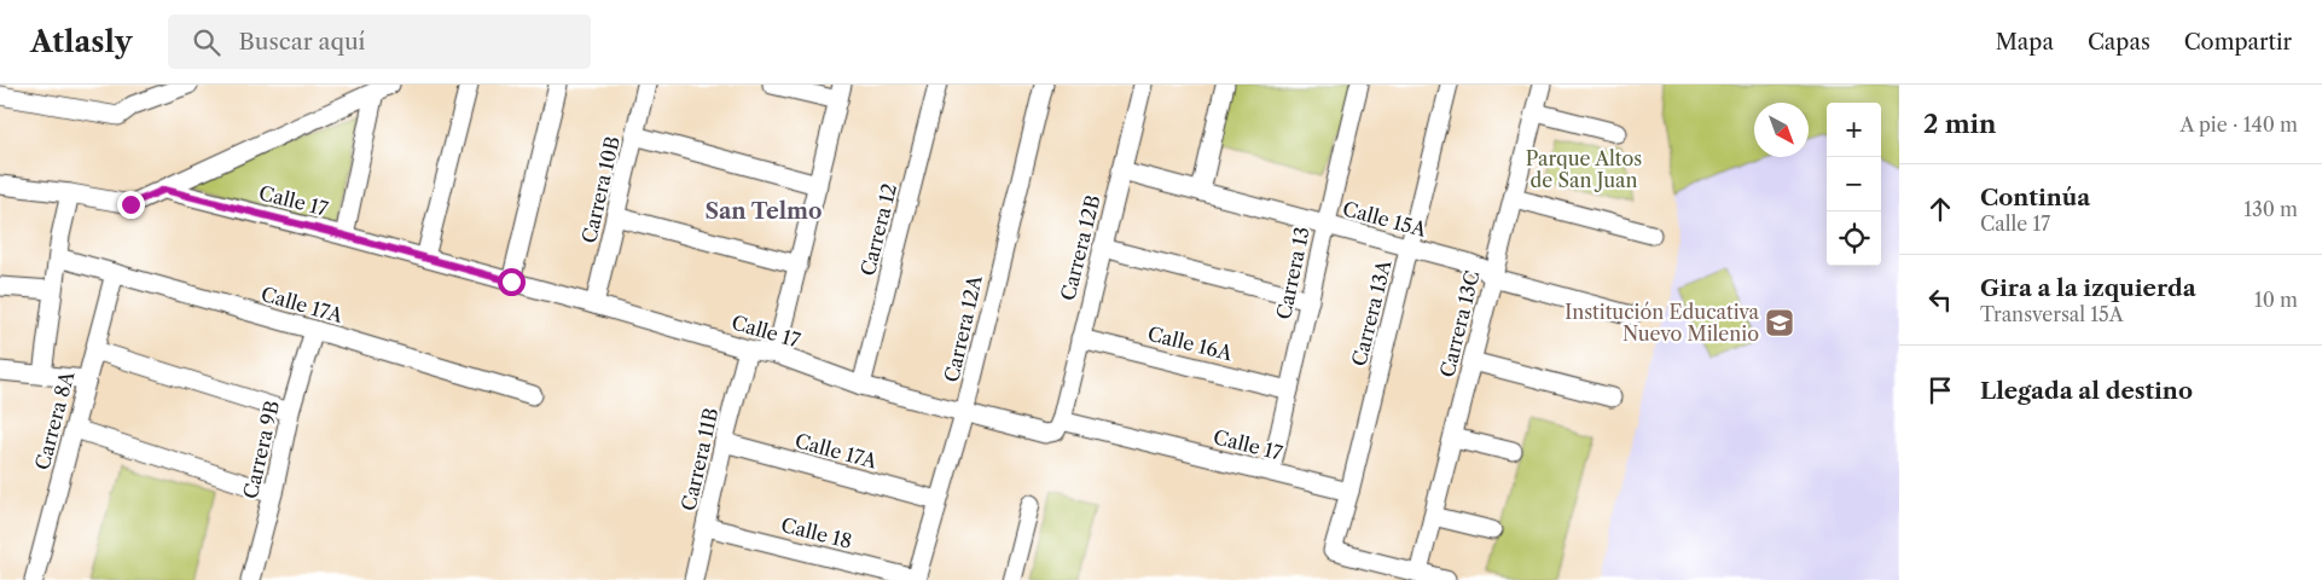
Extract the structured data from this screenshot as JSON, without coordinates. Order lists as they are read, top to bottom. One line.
{"streets":{"street":["Carrera 10B","Calle 17","Calle 15A","Carrera 12","Carrera 12B","Carrera 13","Calle 17A","Carrera 13A","Carrera 13C","Carrera 12A","Calle 16A","Carrera 8A","Carrera 9B","Carrera 11B","Calle 18"]},"crossings":[["Carrera 10B","Calle 17"],["Calle 17","Carrera 12"],["Calle 17","Carrera 12B"],["Calle 17","Carrera 13"],["Calle 17","Carrera 13A"],["Calle 17","Carrera 12A"],["Calle 17","Carrera 11B"],["Calle 15A","Carrera 12B"],["Calle 15A","Carrera 13"],["Calle 15A","Carrera 13A"],["Calle 15A","Carrera 13C"],["Carrera 12B","Calle 16A"],["Carrera 13","Calle 16A"],["Calle 17A","Carrera 12A"],["Calle 17A","Carrera 8A"],["Calle 17A","Carrera 9B"],["Calle 17A","Carrera 11B"],["Carrera 13A","Carrera 13C"],["Carrera 12A","Calle 18"],["Carrera 11B","Calle 18"]],"districts":["San Telmo"],"parks":["Parque Altos de San Juan"],"places":{"school or university":["Institución Educativa Nuevo Milenio"]},"north":"bottom right","page":{"header":"Atlasly","search":"Buscar aquí","nav":["Mapa","Capas","Compartir"],"heading":["2 min","A pie · 140 m"],"map_buttons":["+","−"],"list":[["Continúa","Calle 17","130 m"],["Gira a la izquierda","Transversal 15A","10 m"],"Llegada al destino"]}}
